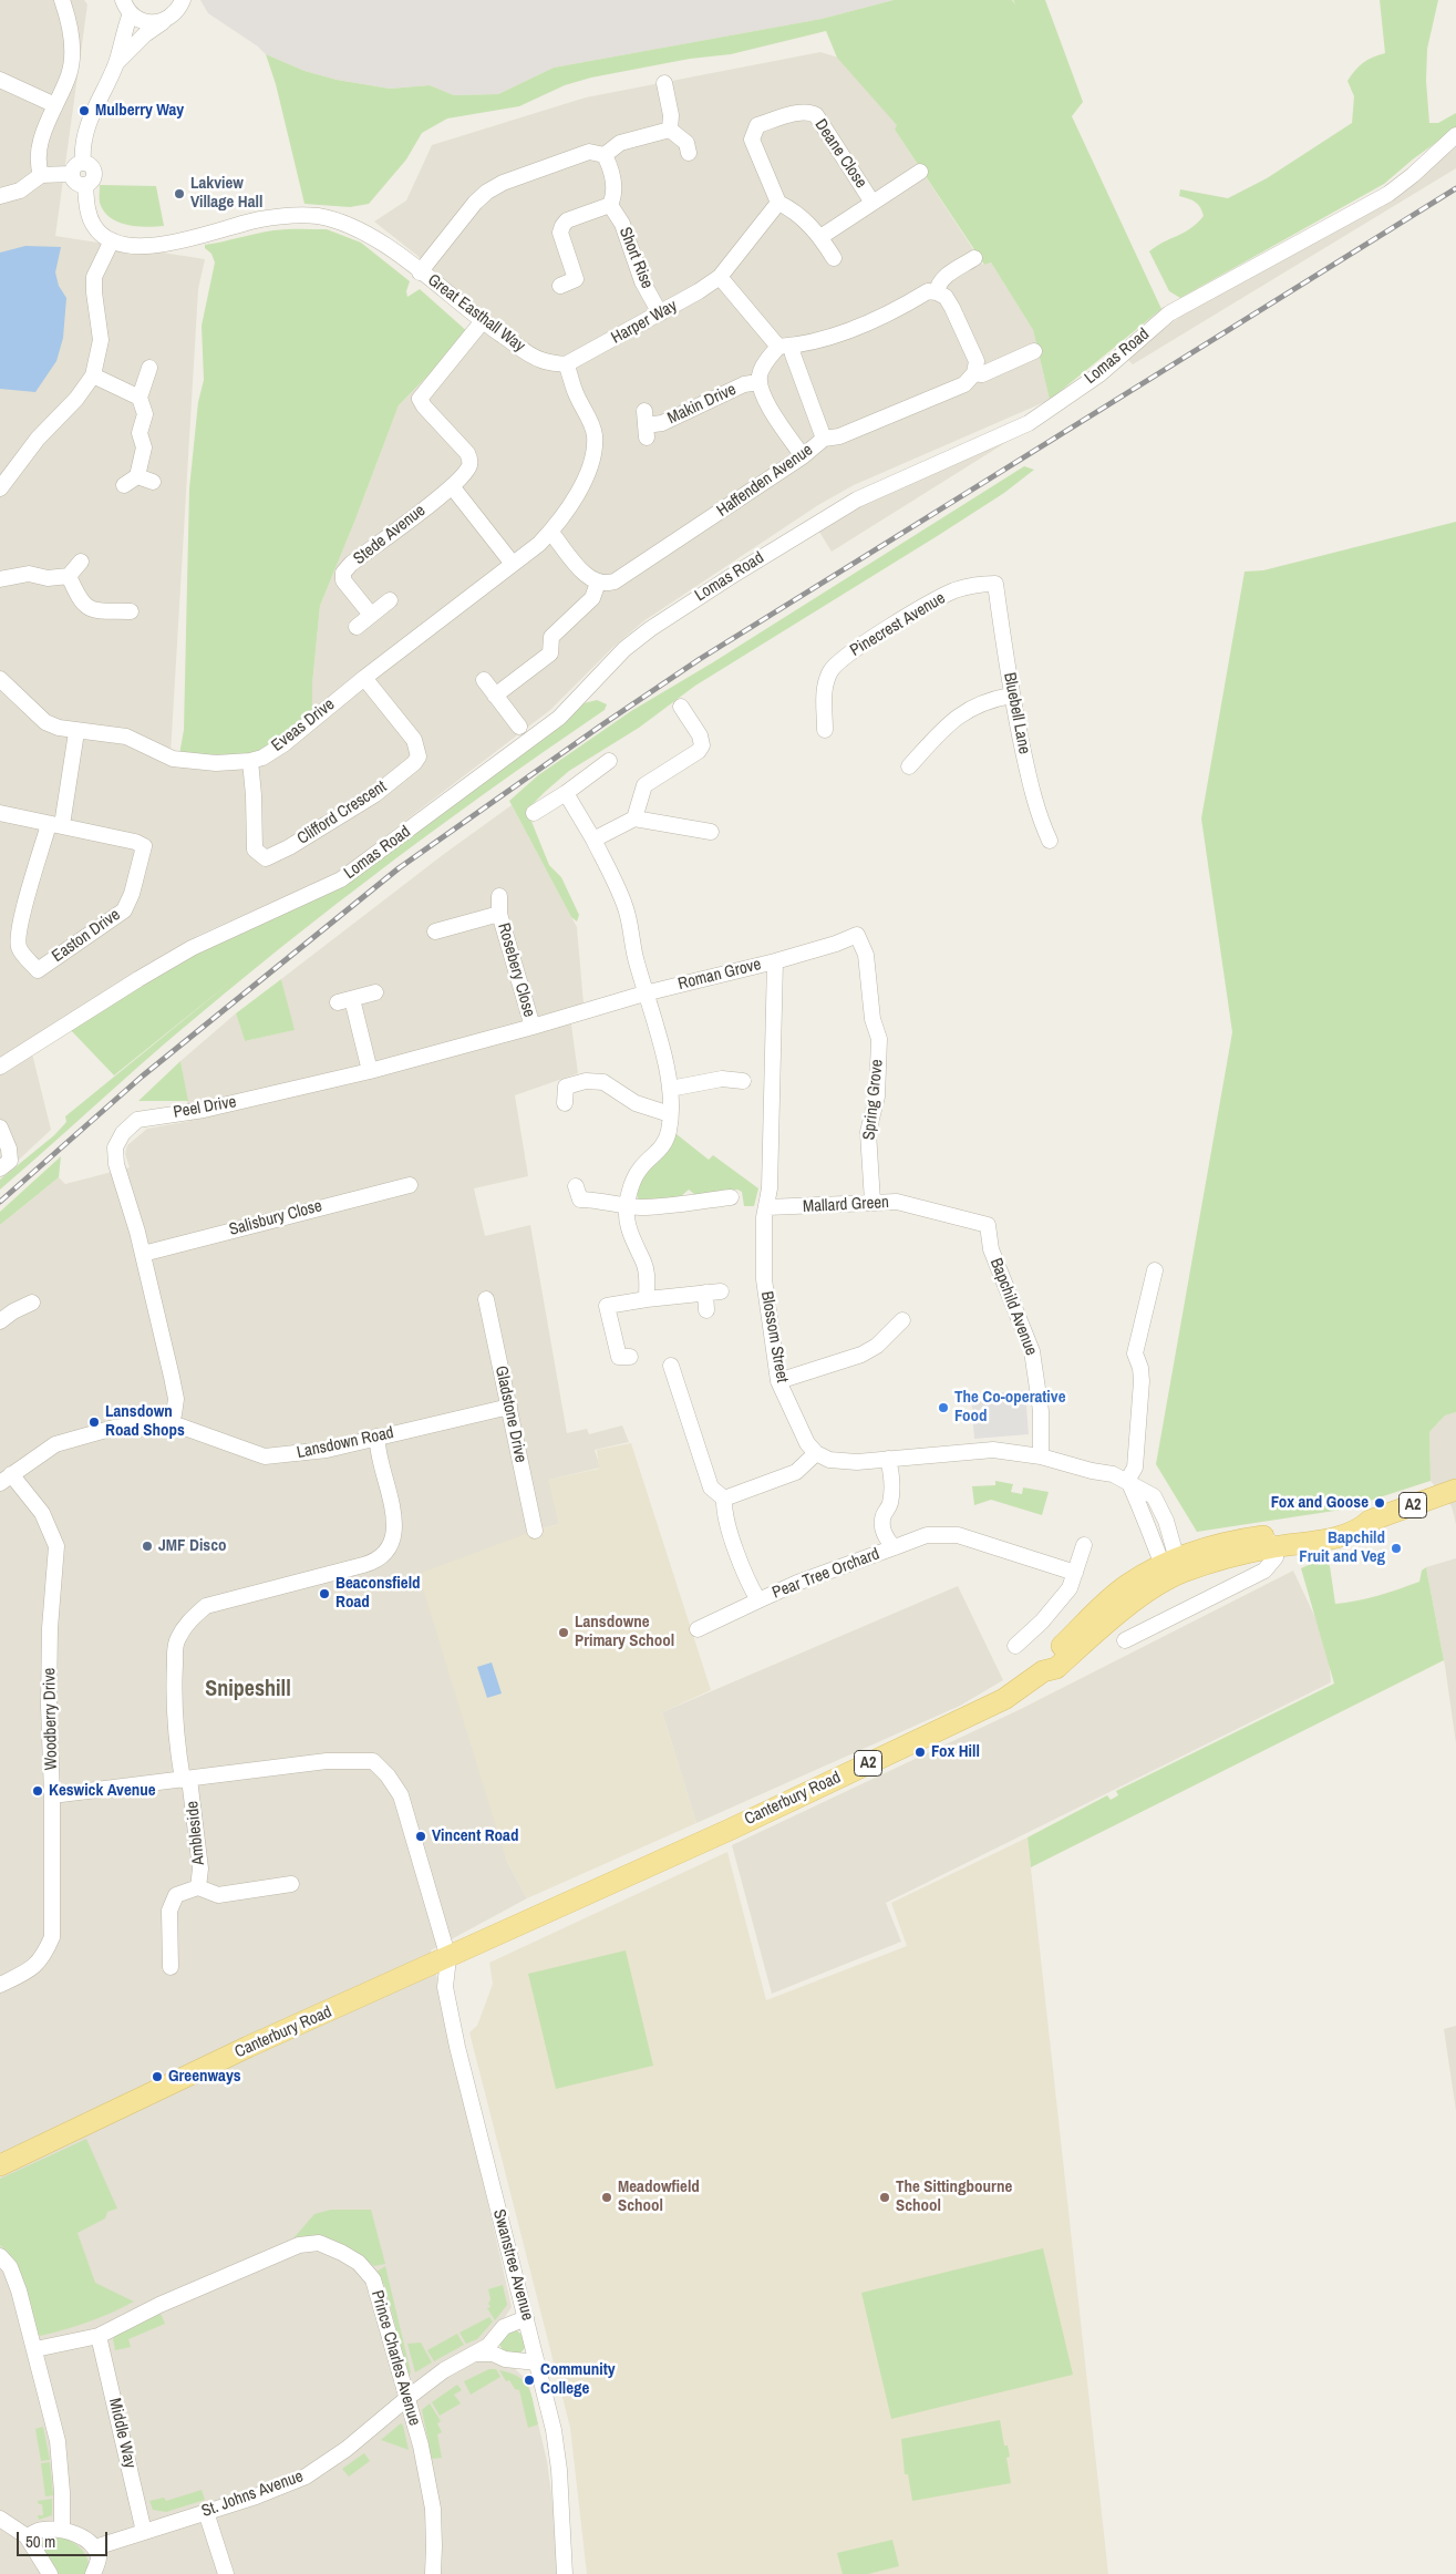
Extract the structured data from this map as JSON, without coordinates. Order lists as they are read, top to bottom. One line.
{"streets":{"main road":["A2","Canterbury Road"],"street":["Deane Close","Short Rise","Great Easthall Way","Harper Way","Lomas Road","Makin Drive","Haffenden Avenue","Stede Avenue","Pinecrest Avenue","Bluebell Lane","Eveas Drive","Clifford Crescent","Easton Drive","Rosebery Close","Roman Grove","Spring Grove","Peel Drive","Mallard Green","Salisbury Close","Bapchild Avenue","Blossom Street","Gladstone Drive","Lansdown Road","Pear Tree Orchard","Woodberry Drive","Ambleside","Swanstree Avenue","Prince Charles Avenue","Middle Way","St. Johns Avenue"]},"crossings":[["Short Rise","Harper Way"],["Great Easthall Way","Harper Way"],["Great Easthall Way","Stede Avenue"],["Makin Drive","Haffenden Avenue"],["Pinecrest Avenue","Bluebell Lane"],["Eveas Drive","Clifford Crescent"],["Rosebery Close","Peel Drive"],["Roman Grove","Spring Grove"],["Roman Grove","Peel Drive"],["Roman Grove","Blossom Street"],["Spring Grove","Mallard Green"],["Peel Drive","Salisbury Close"],["Peel Drive","Lansdown Road"],["Mallard Green","Bapchild Avenue"],["Mallard Green","Blossom Street"],["Gladstone Drive","Lansdown Road"],["Lansdown Road","Woodberry Drive"],["A2","Canterbury Road"],["Canterbury Road","Swanstree Avenue"],["Swanstree Avenue","St. Johns Avenue"],["Prince Charles Avenue","Middle Way"],["Prince Charles Avenue","St. Johns Avenue"],["Middle Way","St. Johns Avenue"]],"districts":["Snipeshill"],"places":["Mulberry Way","Lakview Village Hall","The Co-operative Food","Lansdown Road Shops","Fox and Goose","JMF Disco","Bapchild Fruit and Veg","Beaconsfield Road","Lansdowne Primary School","Fox Hill","Keswick Avenue","Vincent Road","Greenways","Meadowfield School","The Sittingbourne School","Community College"],"scale_bar":"50 m"}
